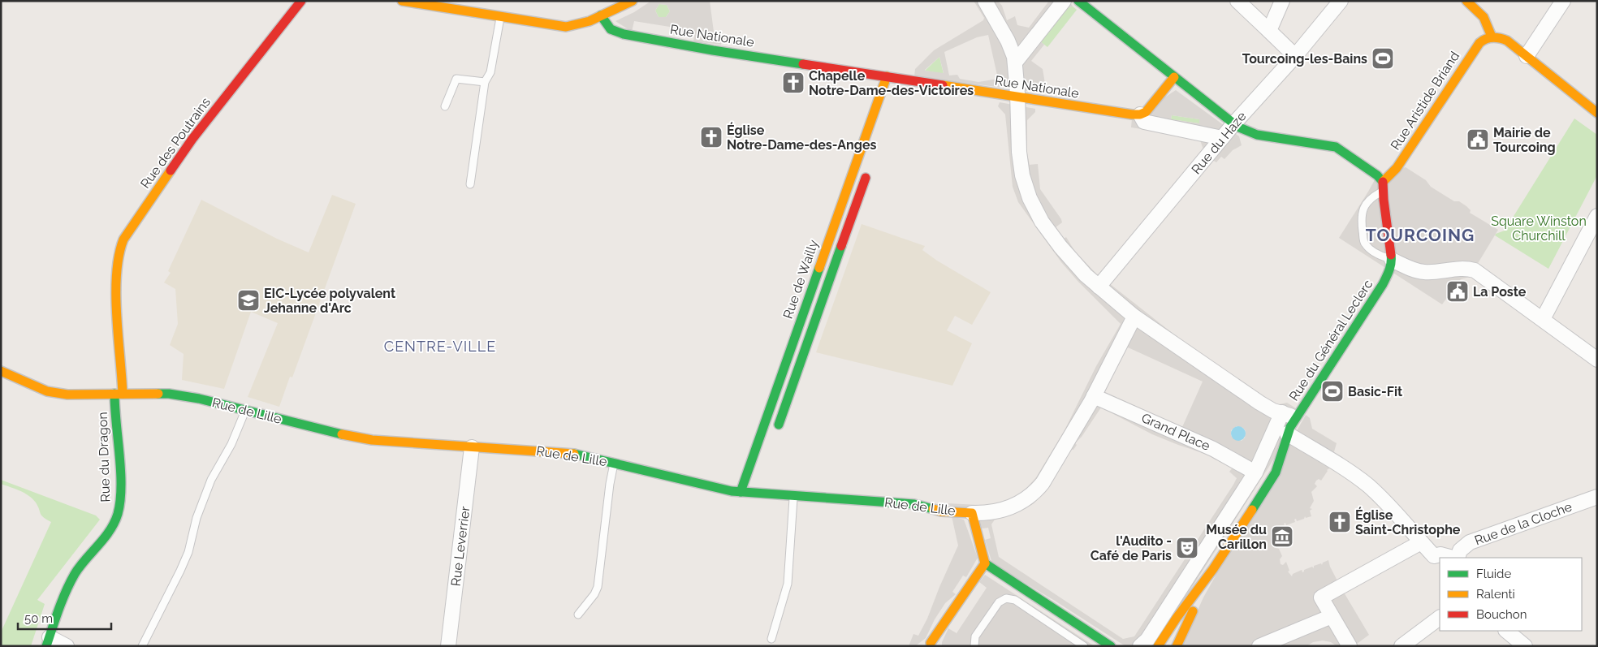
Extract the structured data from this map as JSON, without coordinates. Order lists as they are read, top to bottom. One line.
{"streets":{"main road":["Rue Nationale","Rue Aristide Briand","Rue des Poutrains","Rue de Wailly","Rue du Général Leclerc","Rue de Lille","Rue du Dragon"],"street":["Rue du Haze","Grand Place","Rue de la Cloche","Rue Leverrier"]},"crossings":[["Rue Nationale","Rue de Wailly"],["Rue des Poutrains","Rue de Lille"],["Rue des Poutrains","Rue du Dragon"],["Rue de Wailly","Rue de Lille"],["Rue de Lille","Grand Place"],["Rue de Lille","Rue du Dragon"],["Rue de Lille","Rue Leverrier"]],"districts":["TOURCOING","CENTRE-VILLE"],"parks":["Square Winston Churchill"],"places":{"sports":["Tourcoing-les-Bains","Basic-Fit"],"church":["Chapelle Notre-Dame-des-Victoires","Église Notre-Dame-des-Anges","Église Saint-Christophe"],"public building":["Mairie de Tourcoing","La Poste"],"school or university":["EIC-Lycée polyvalent Jehanne d'Arc"],"museum":["Musée du Carillon"],"theatre":["l'Audito - Café de Paris"]},"legend":["Fluide","Ralenti","Bouchon"],"scale_bar":"50 m"}
